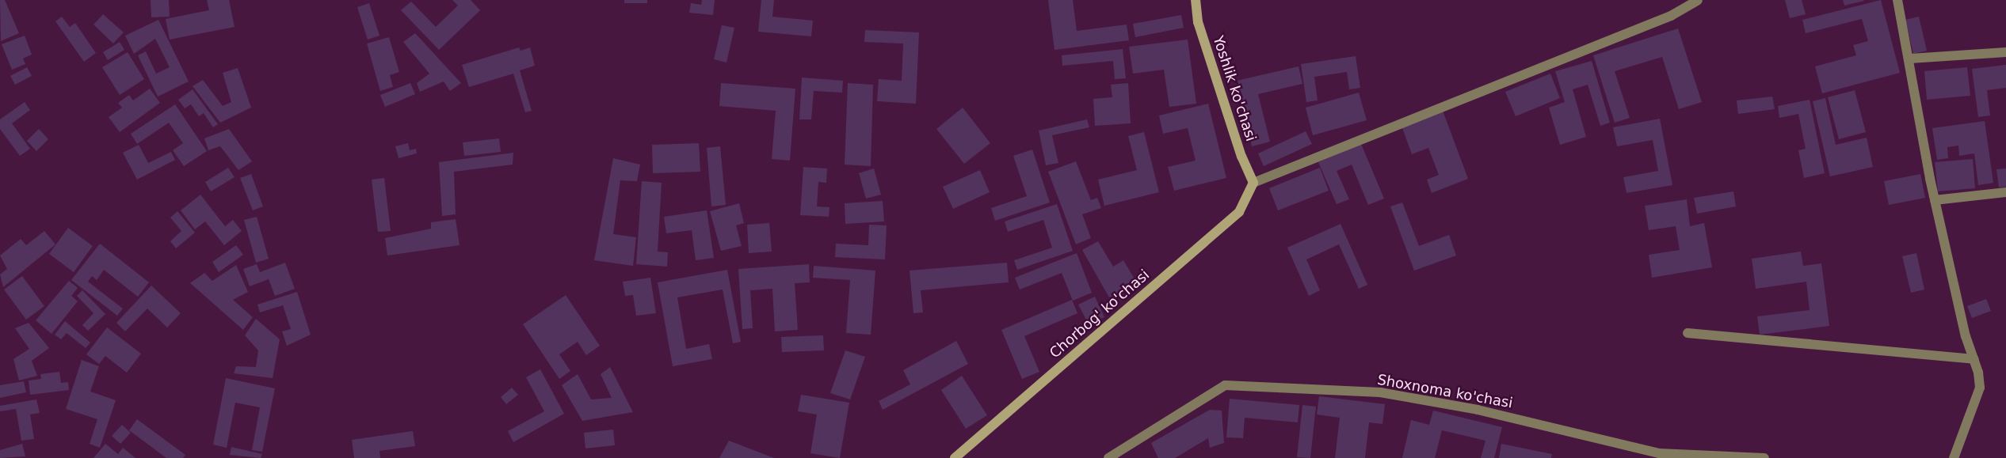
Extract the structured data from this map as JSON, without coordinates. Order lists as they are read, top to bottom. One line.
{"streets":{"street":["Yoshlik ko'chasi","Chorbog' ko'chasi","Shoxnoma ko'chasi"]},"crossings":[["Yoshlik ko'chasi","Chorbog' ko'chasi"]]}
